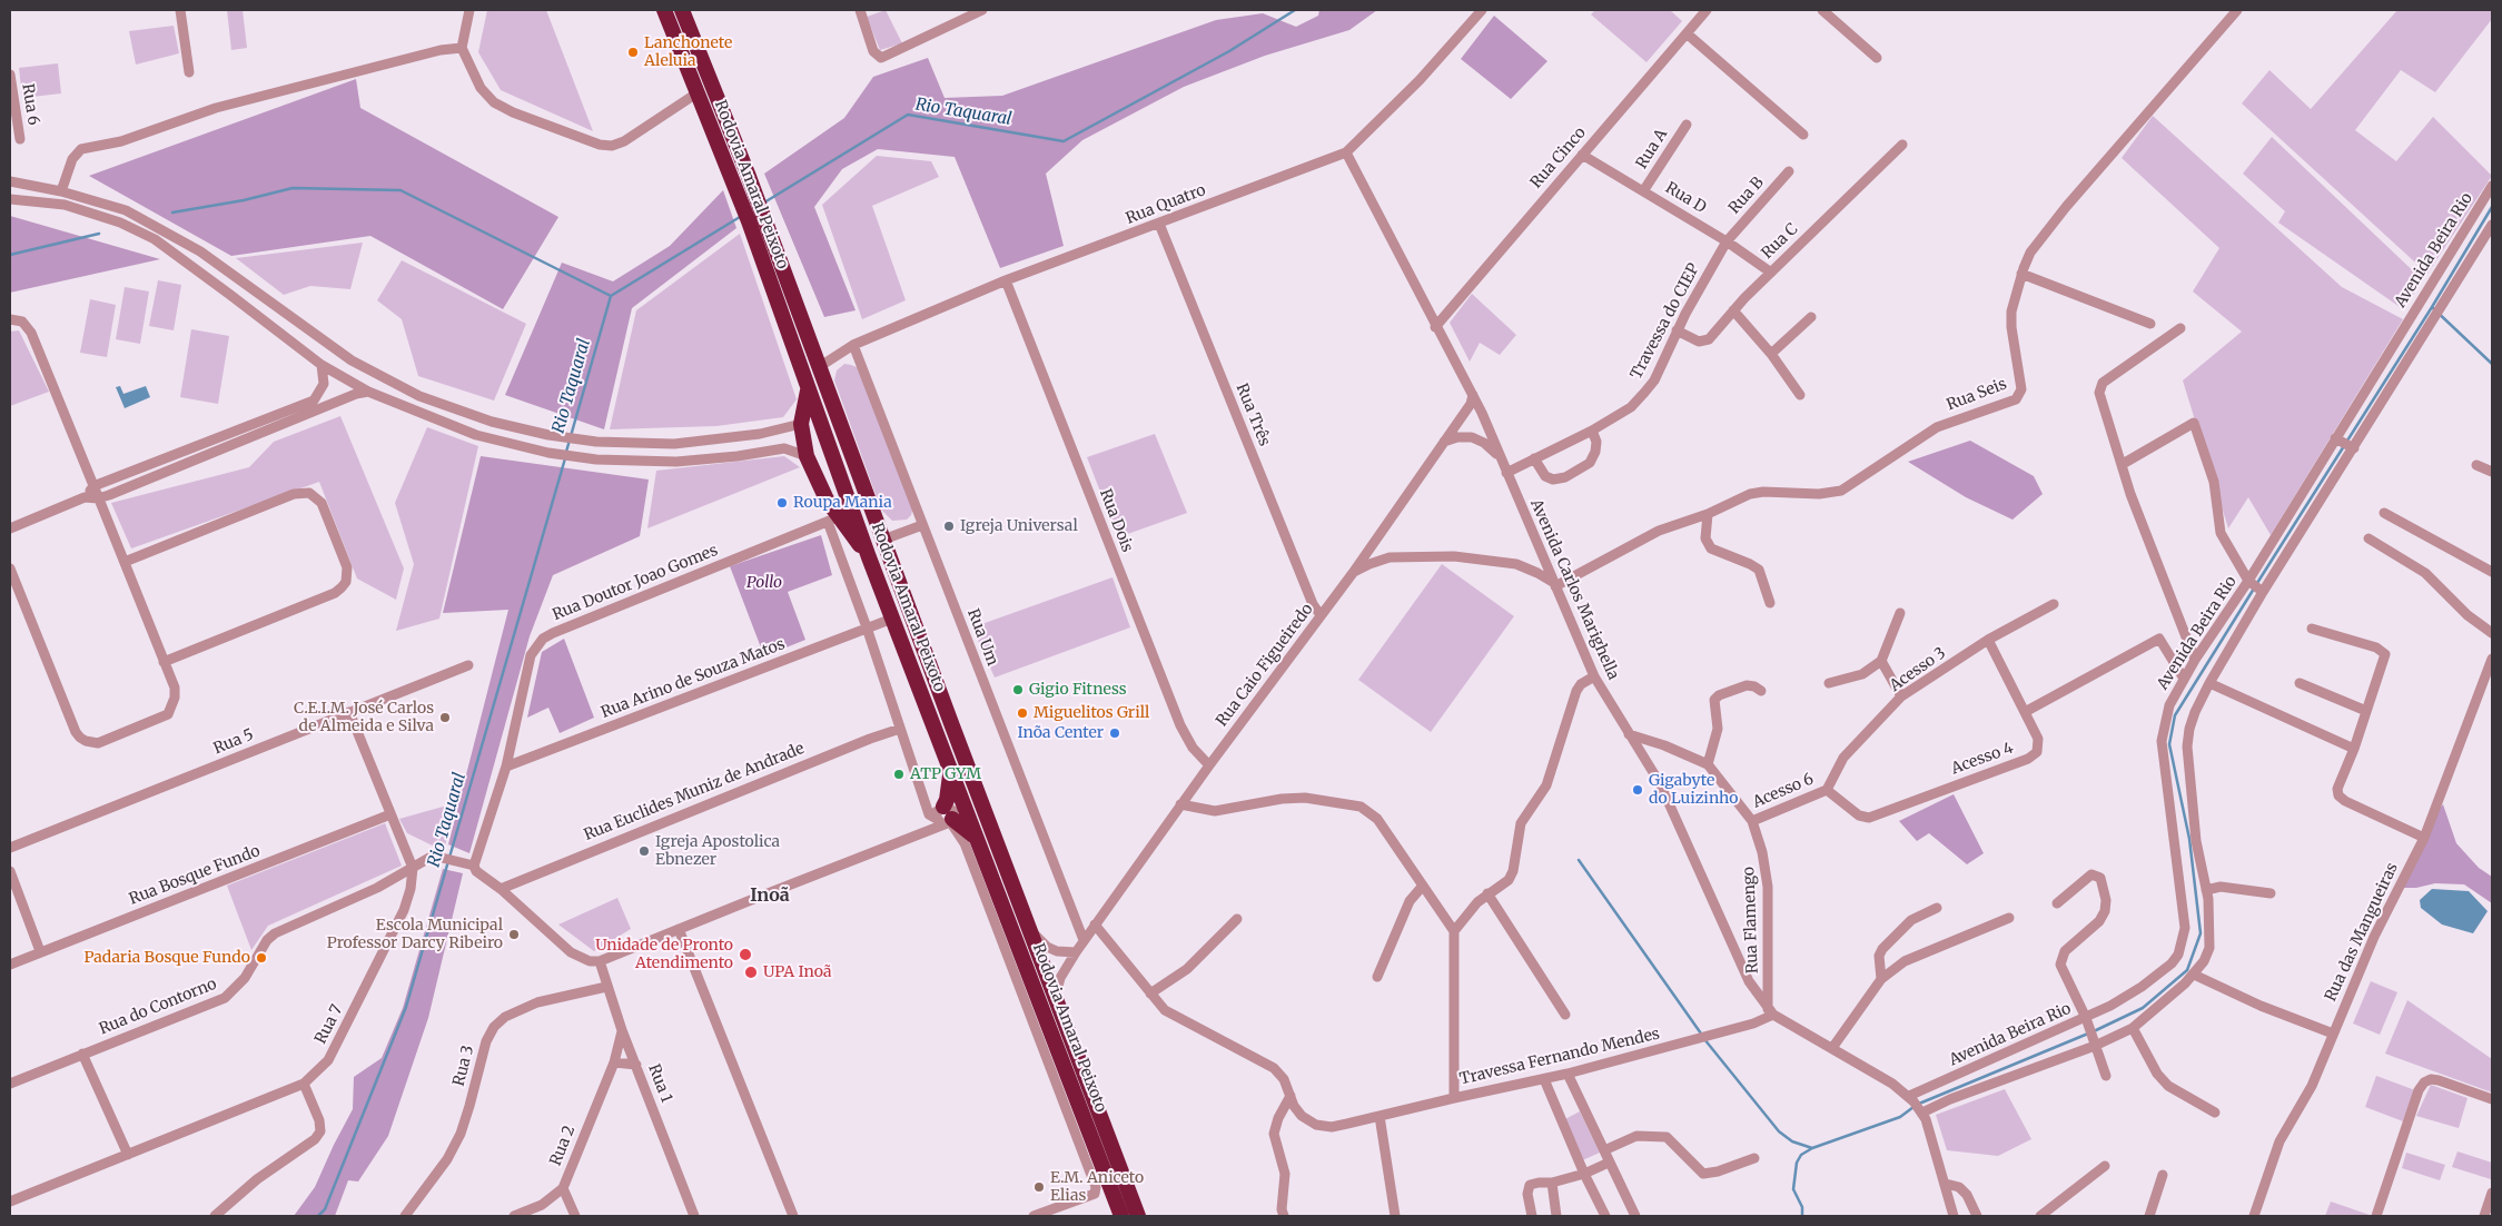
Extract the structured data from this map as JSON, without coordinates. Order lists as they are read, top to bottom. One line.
{"streets":{"highway":["Rodovia Amaral Peixoto"],"street":["Rua 6","Rua A","Rua Cinco","Rua B","Rua D","Rua Quatro","Rua C","Avenida Beira Rio","Travessa do CIEP","Rua Seis","Rua Três","Rua Dois","Rua Doutor Joao Gomes","Avenida Carlos Marighella","Rua Um","Rua Caio Figueiredo","Acesso 3","Rua Arino de Souza Matos","Rua 5","Acesso 4","Acesso 6","Rua Euclides Muniz de Andrade","Rua Bosque Fundo","Rua Flamengo","Rua das Mangueiras","Rua do Contorno","Rua 7","Travessa Fernando Mendes","Rua 3","Rua 1","Rua 2"]},"crossings":[["Rua A","Rua D"],["Rua Cinco","Rua D"],["Rua Cinco","Avenida Carlos Marighella"],["Rodovia Amaral Peixoto","Rua Quatro"],["Rodovia Amaral Peixoto","Rua Caio Figueiredo"],["Rodovia Amaral Peixoto","Rua Arino de Souza Matos"],["Rua B","Rua D"],["Rua B","Travessa do CIEP"],["Rua D","Rua C"],["Rua D","Travessa do CIEP"],["Rua Quatro","Rua Três"],["Rua Quatro","Rua Dois"],["Rua Quatro","Avenida Carlos Marighella"],["Rua Quatro","Rua Um"],["Rua C","Travessa do CIEP"],["Avenida Beira Rio","Avenida Carlos Marighella"],["Travessa do CIEP","Avenida Carlos Marighella"],["Rua Seis","Avenida Carlos Marighella"],["Rua Três","Rua Caio Figueiredo"],["Rua Dois","Rua Caio Figueiredo"],["Rua Doutor Joao Gomes","Rua Arino de Souza Matos"],["Rua Doutor Joao Gomes","Rua do Contorno"],["Avenida Carlos Marighella","Rua Caio Figueiredo"],["Avenida Carlos Marighella","Rua Flamengo"],["Avenida Carlos Marighella","Travessa Fernando Mendes"],["Rua Um","Rua Caio Figueiredo"],["Acesso 3","Acesso 4"],["Acesso 3","Acesso 6"],["Acesso 4","Acesso 6"],["Acesso 6","Rua Flamengo"],["Rua Flamengo","Travessa Fernando Mendes"],["Rua do Contorno","Rua 7"],["Rua 3","Rua 1"],["Rua 1","Rua 2"]],"districts":["Inoã"],"water":["Rio Taquaral"],"parks":["Pollo"],"places":["Lanchonete Aleluia","Roupa Mania","Igreja Universal","Gigio Fitness","Miguelitos Grill","C.E.I.M. José Carlos de Almeida e Silva","Inõa Center","ATP GYM","Gigabyte do Luizinho","Igreja Apostolica Ebnezer","Escola Municipal Professor Darcy Ribeiro","Unidade de Pronto Atendimento","Padaria Bosque Fundo","UPA Inoã","E.M. Aniceto Elias"]}
